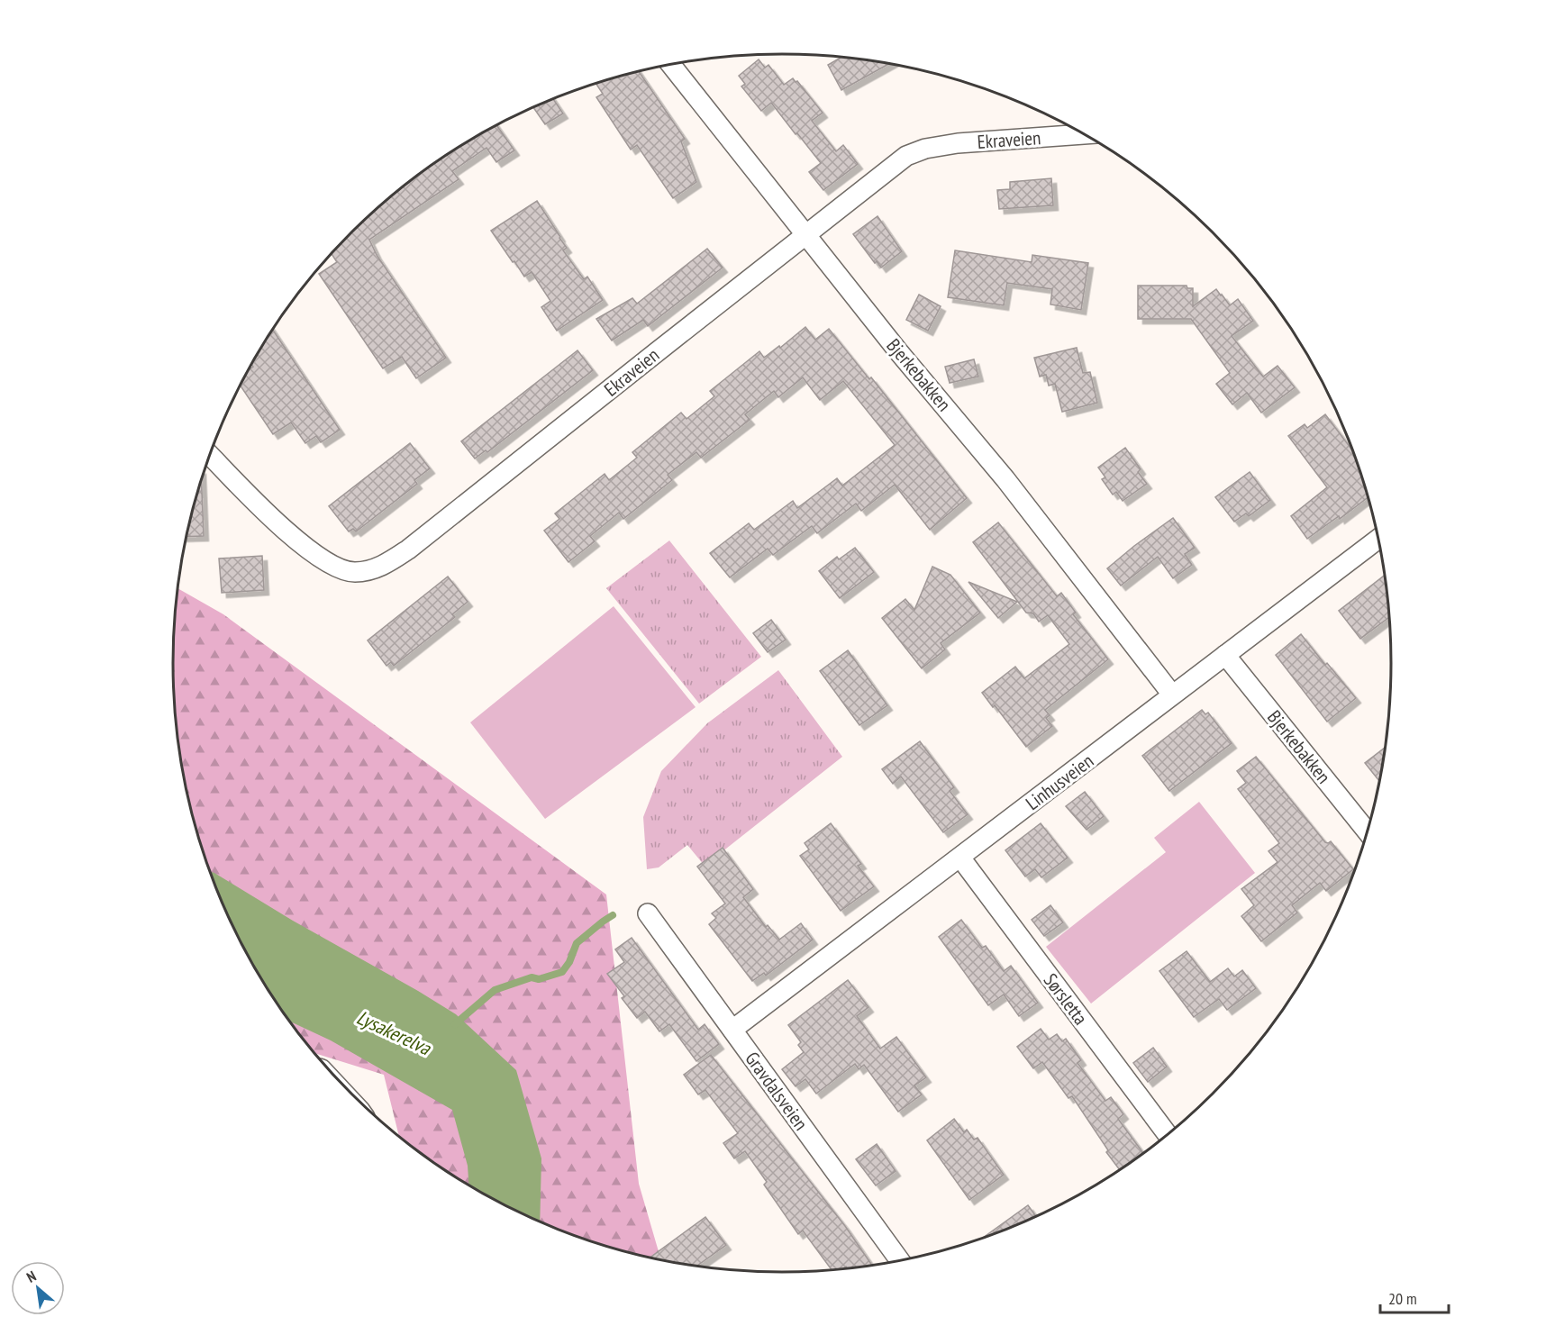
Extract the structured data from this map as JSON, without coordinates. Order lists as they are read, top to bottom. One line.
{"streets":{"street":["Ekraveien","Bjerkebakken","Linhusveien","Sørsletta","Gravdalsveien"]},"crossings":[["Ekraveien","Bjerkebakken"],["Bjerkebakken","Linhusveien"],["Linhusveien","Sørsletta"],["Linhusveien","Gravdalsveien"]],"water":["Lysakerelva"],"scale_bar":"20 m","north":"top left"}
